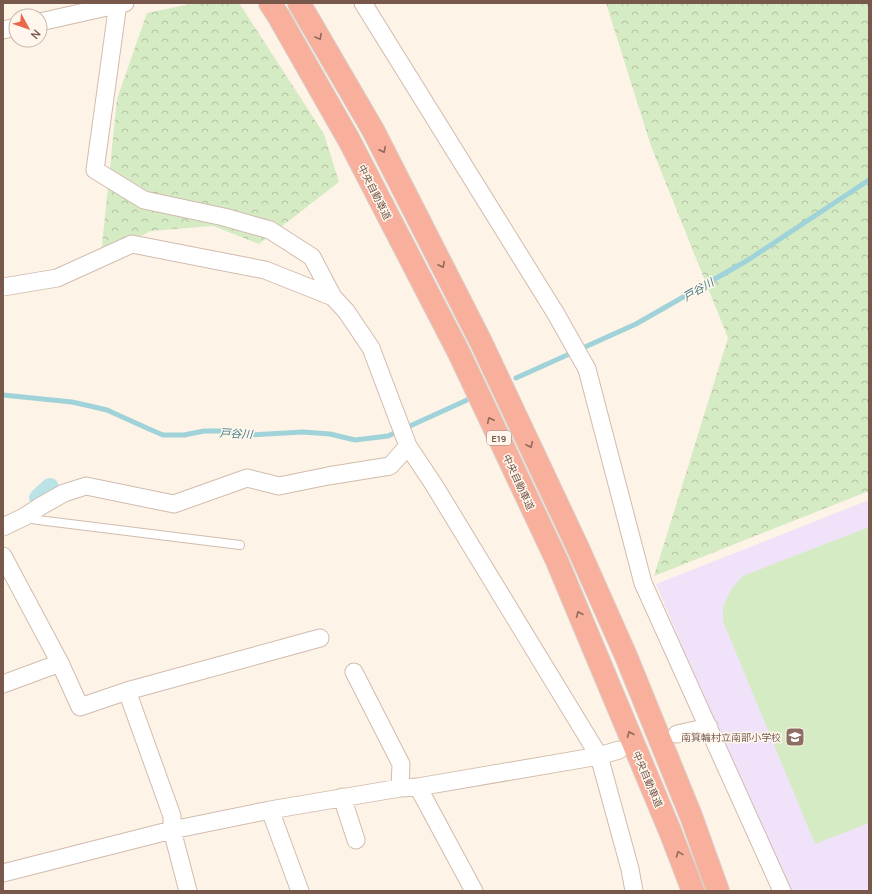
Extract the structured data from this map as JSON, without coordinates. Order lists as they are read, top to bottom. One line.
{"streets":{"highway":["中央自動車道","E19"]},"water":["戸谷川"],"places":{"school or university":["南箕輪村立南部小学校"]},"north":"bottom right"}
